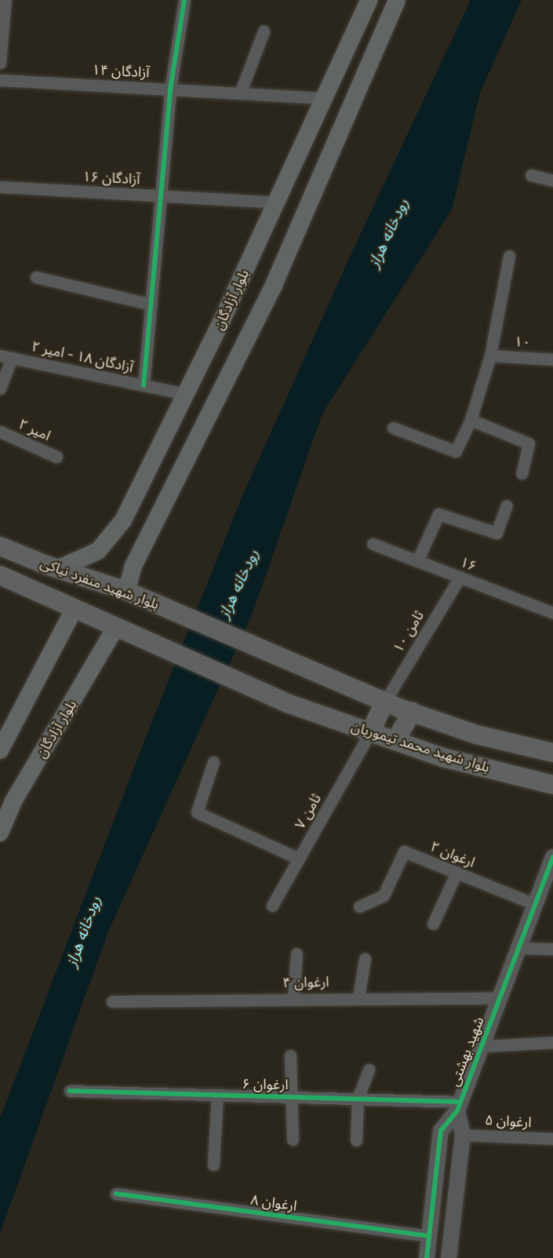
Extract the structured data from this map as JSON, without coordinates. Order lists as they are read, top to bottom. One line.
{"streets":{"main road":["بلوار آزادگان","بلوار شهید منفرد نیاکی","بلوار شهید محمد تیموریان"],"street":["آزادگان ۱۴","آزادگان ۱۶","۱۰","آزادگان ۱۸ - امیر ۲","امیر ۲","۱۶","ثامن ۱۰","ثامن ۷","ارغوان ۲","ارغوان ۴","شهید بهشتی","ارغوان ۶","ارغوان ۵","ارغوان ۸"]},"crossings":[["آزادگان ۱۴","بلوار آزادگان"],["آزادگان ۱۶","بلوار آزادگان"],["بلوار آزادگان","آزادگان ۱۸ - امیر ۲"],["بلوار آزادگان","بلوار شهید منفرد نیاکی"],["۱۶","ثامن ۱۰"],["بلوار شهید منفرد نیاکی","بلوار شهید محمد تیموریان"],["ثامن ۱۰","بلوار شهید محمد تیموریان"],["بلوار شهید محمد تیموریان","ثامن ۷"],["ارغوان ۲","شهید بهشتی"],["ارغوان ۴","شهید بهشتی"],["شهید بهشتی","ارغوان ۶"],["شهید بهشتی","ارغوان ۸"]],"water":["رودخانه هراز"]}
